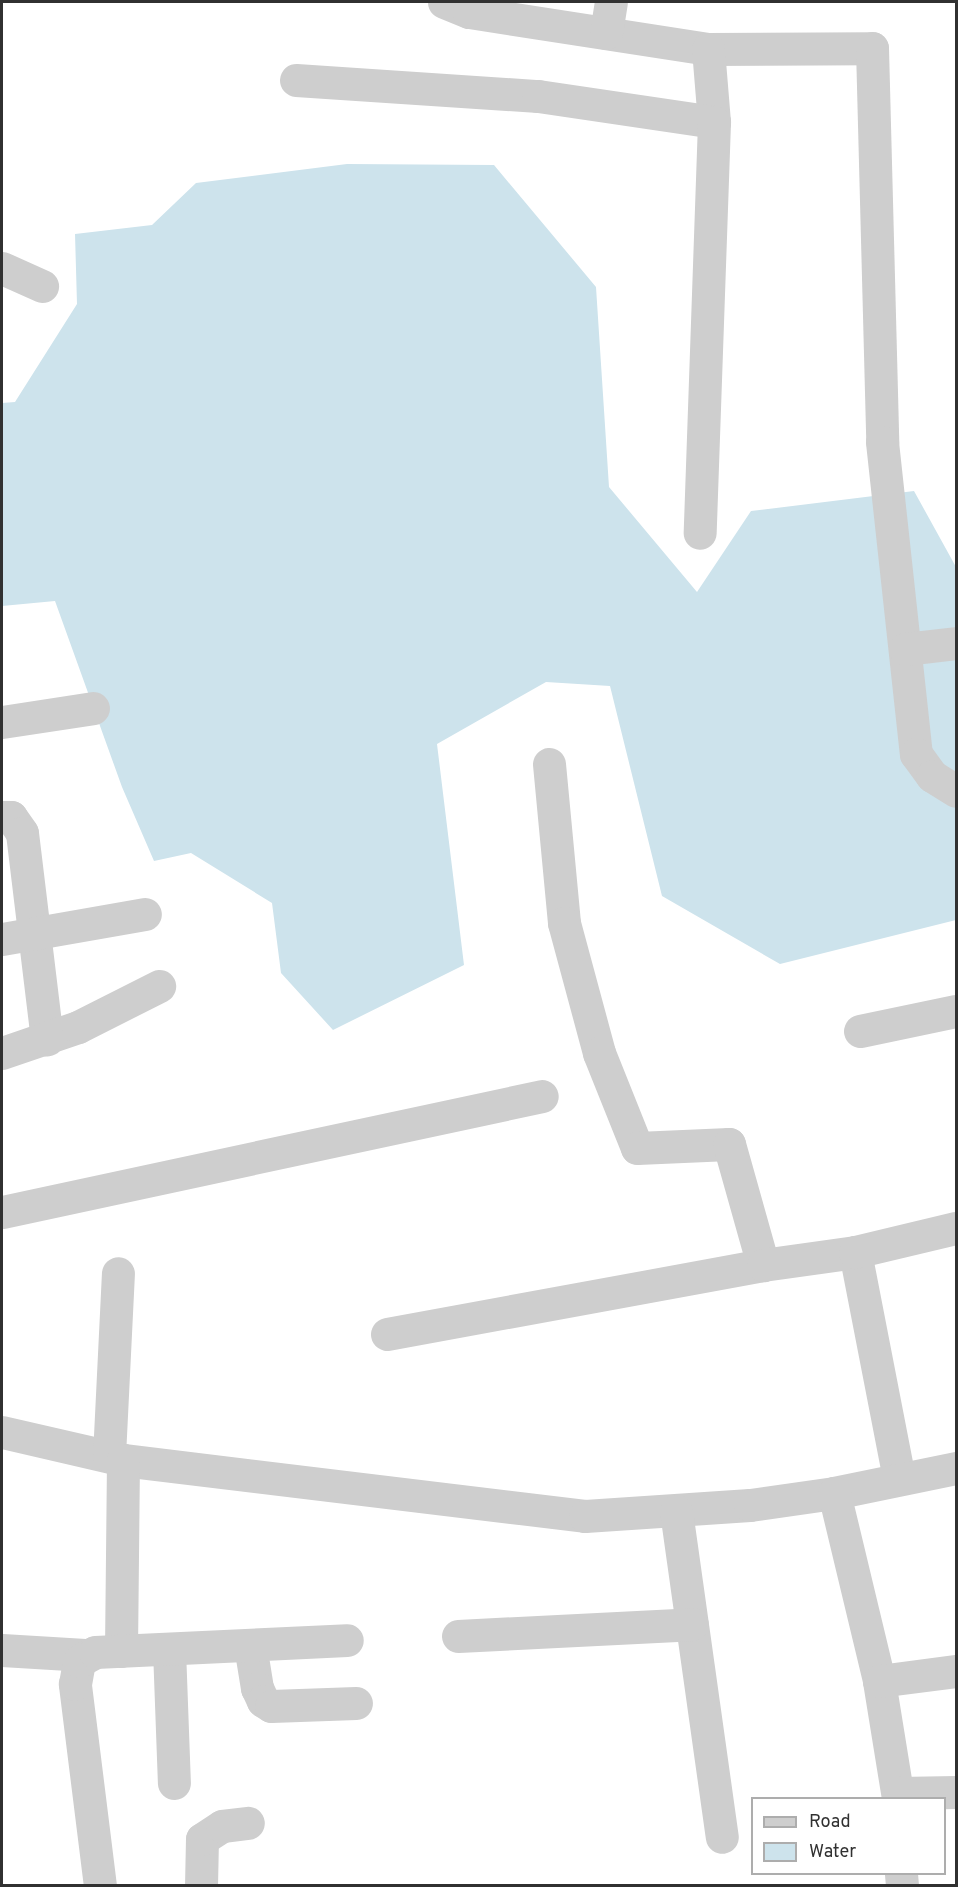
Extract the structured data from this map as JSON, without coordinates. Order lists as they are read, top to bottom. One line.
{"legend":["Road","Water"]}
